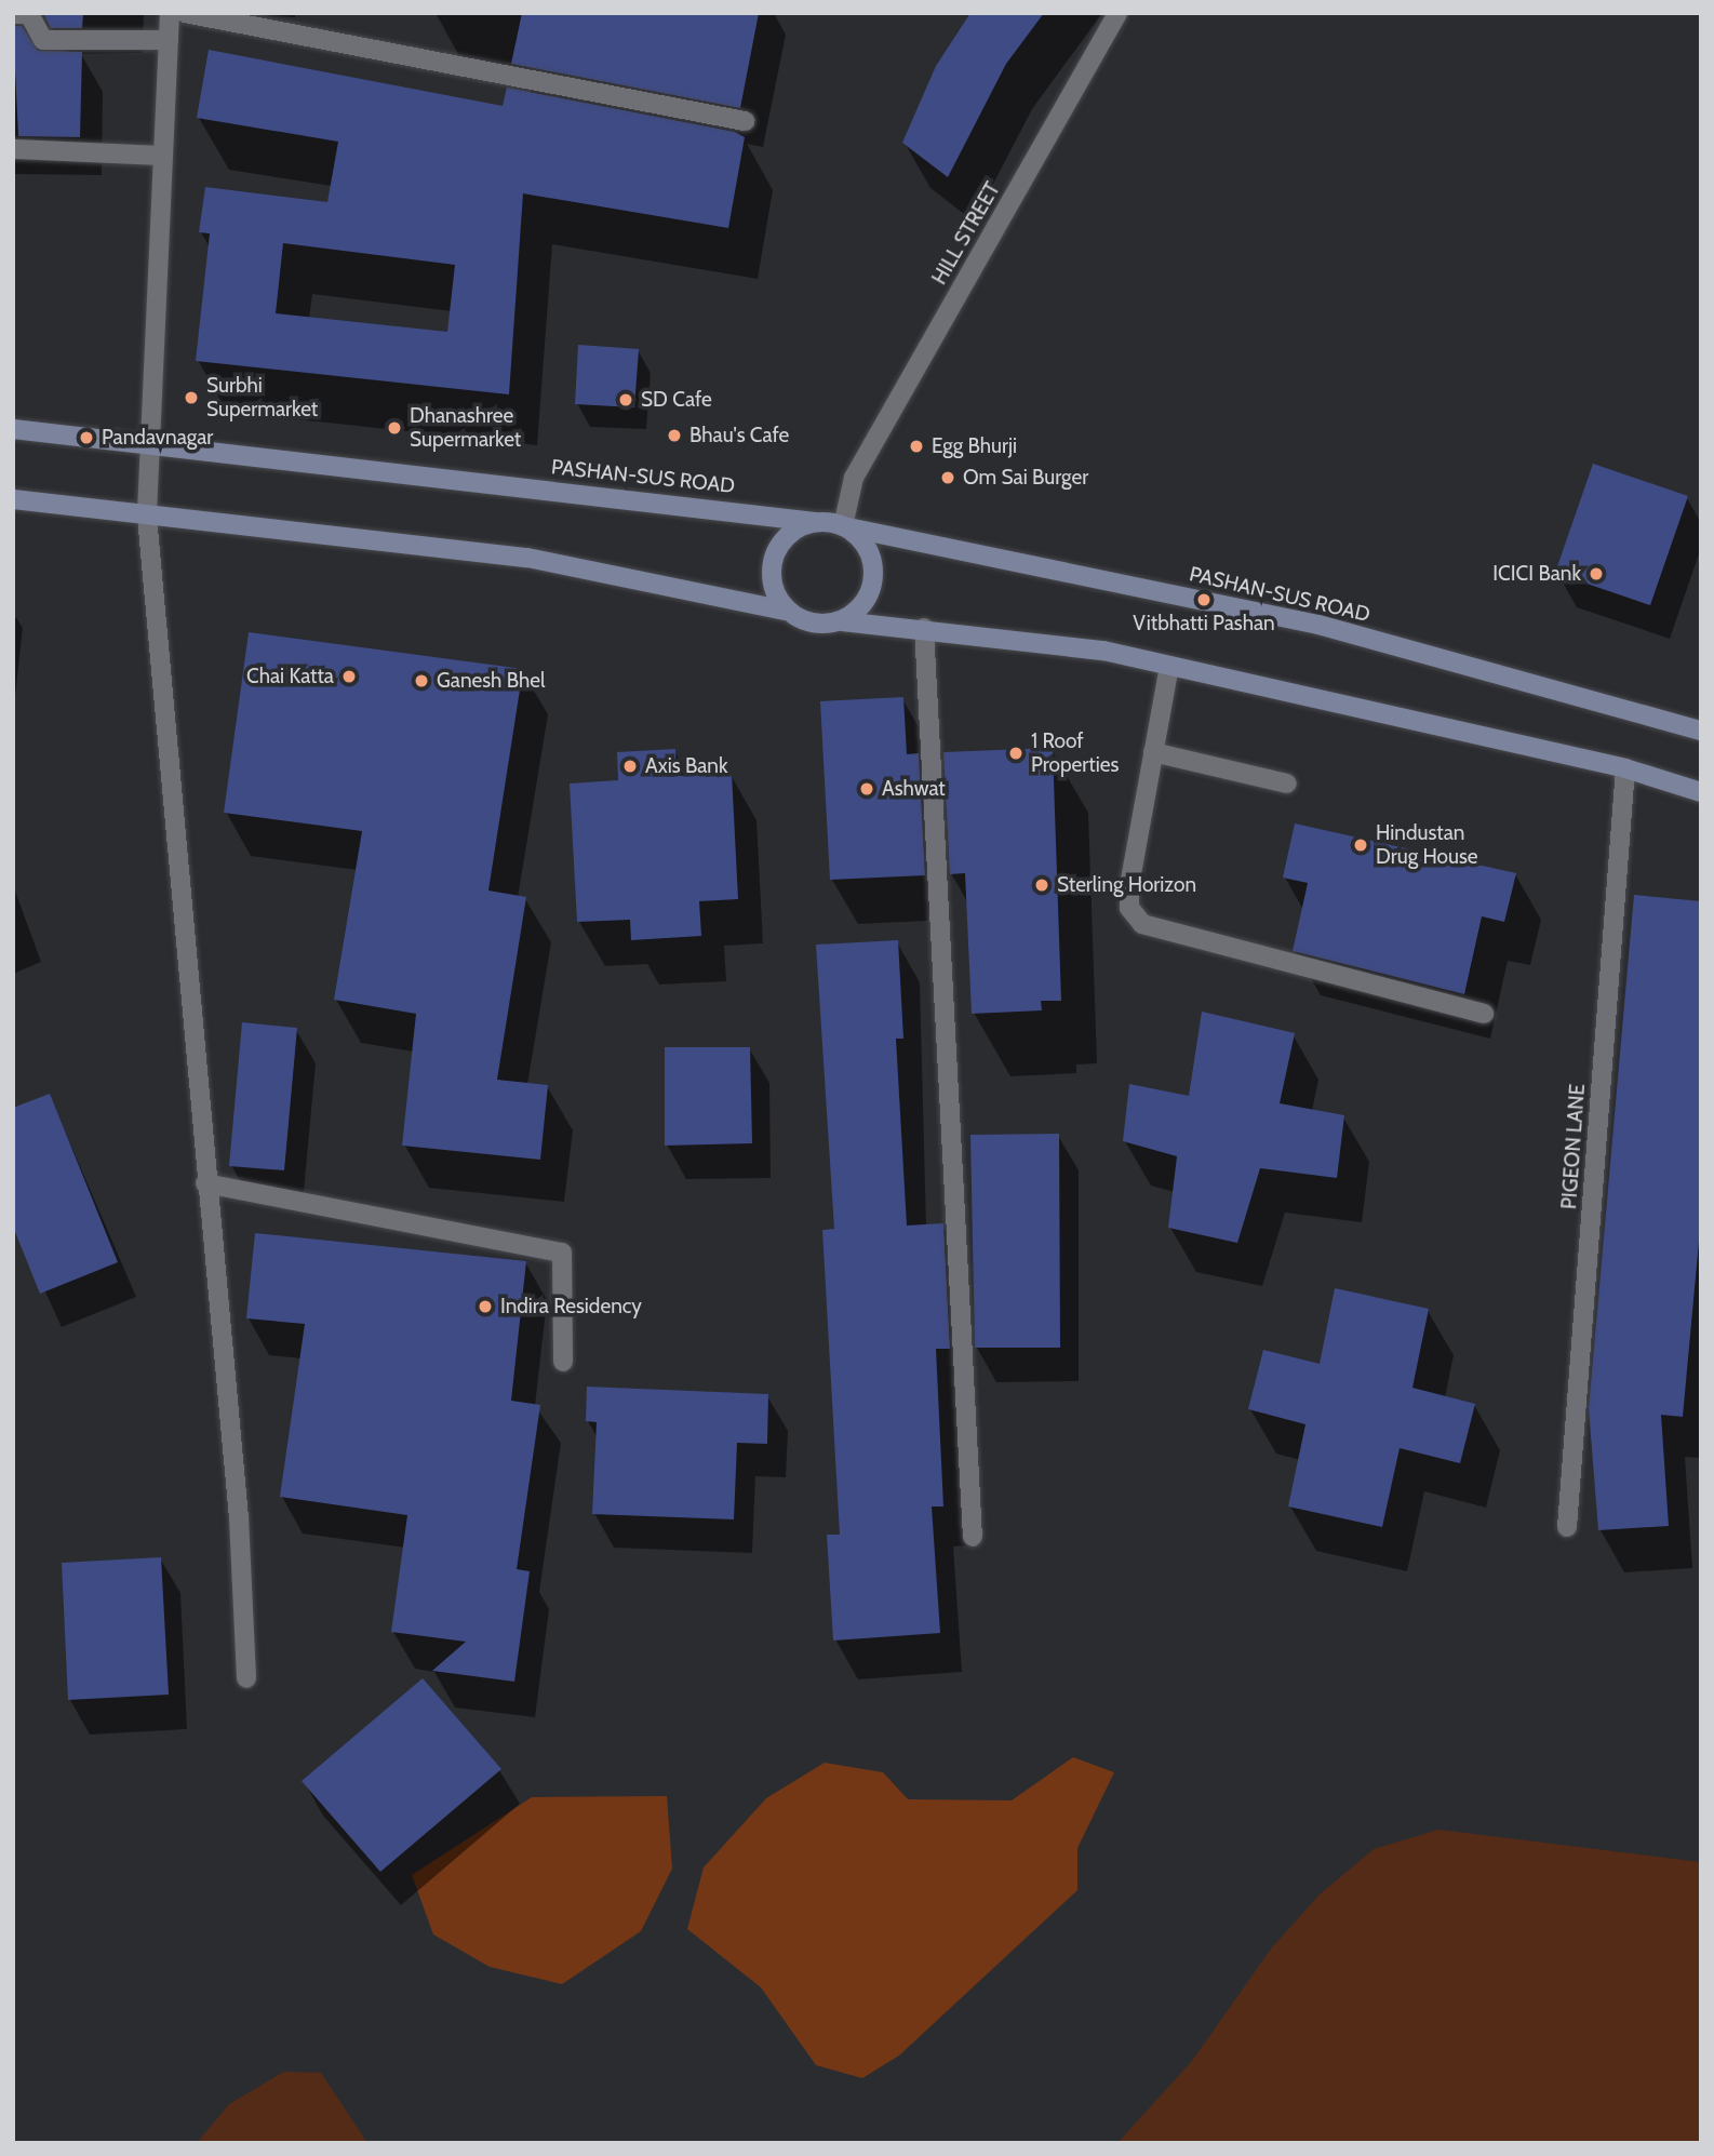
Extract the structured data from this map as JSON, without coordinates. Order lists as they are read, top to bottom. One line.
{"streets":{"main road":["PASHAN-SUS ROAD"],"street":["HILL STREET","PIGEON LANE"]},"crossings":[["HILL STREET","PASHAN-SUS ROAD"]],"places":["Surbhi Supermarket","SD Cafe","Dhanashree Supermarket","Bhau's Cafe","Pandavnagar","Egg Bhurji","Om Sai Burger","ICICI Bank","Vitbhatti Pashan","Chai Katta","Ganesh Bhel","1 Roof Properties","Axis Bank","Ashwat","Hindustan Drug House","Sterling Horizon","Indira Residency"]}
